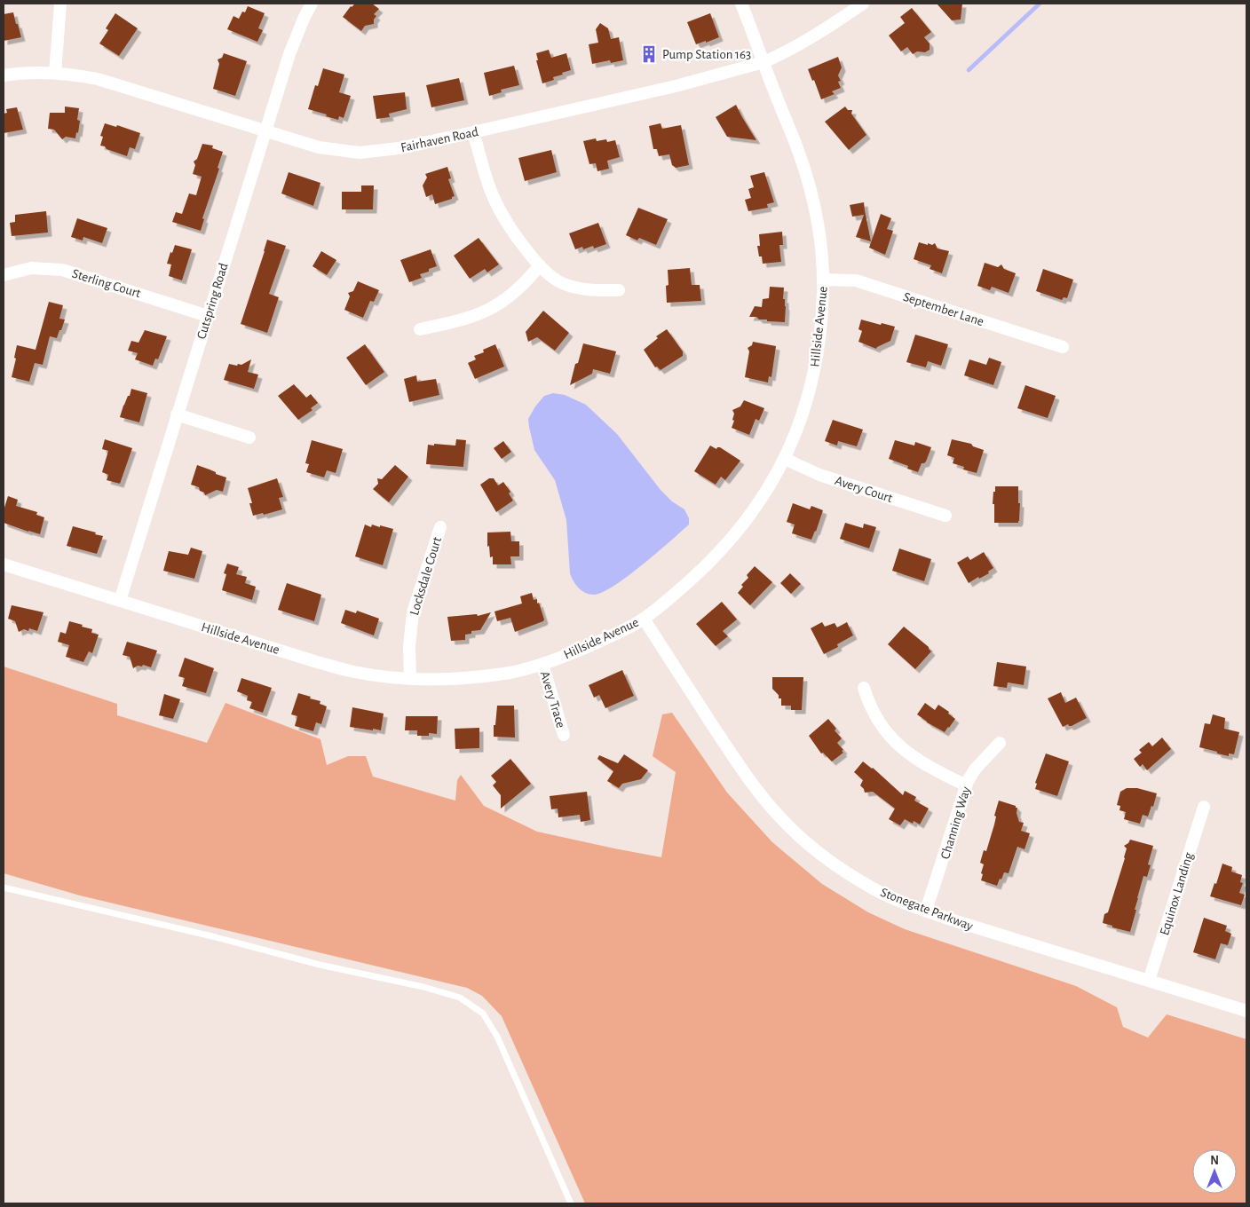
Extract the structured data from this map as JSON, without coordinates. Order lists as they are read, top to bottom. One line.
{"streets":{"street":["Fairhaven Road","Sterling Court","Cutspring Road","September Lane","Hillside Avenue","Avery Court","Locksdale Court","Avery Trace","Channing Way","Equinox Landing","Stonegate Parkway"]},"crossings":[["Fairhaven Road","Cutspring Road"],["Fairhaven Road","Hillside Avenue"],["Sterling Court","Cutspring Road"],["Cutspring Road","Hillside Avenue"],["September Lane","Hillside Avenue"],["Hillside Avenue","Avery Court"],["Hillside Avenue","Locksdale Court"],["Hillside Avenue","Avery Trace"],["Hillside Avenue","Stonegate Parkway"],["Channing Way","Stonegate Parkway"],["Equinox Landing","Stonegate Parkway"]],"places":{"building":["Pump Station 163"]},"north":"top"}
